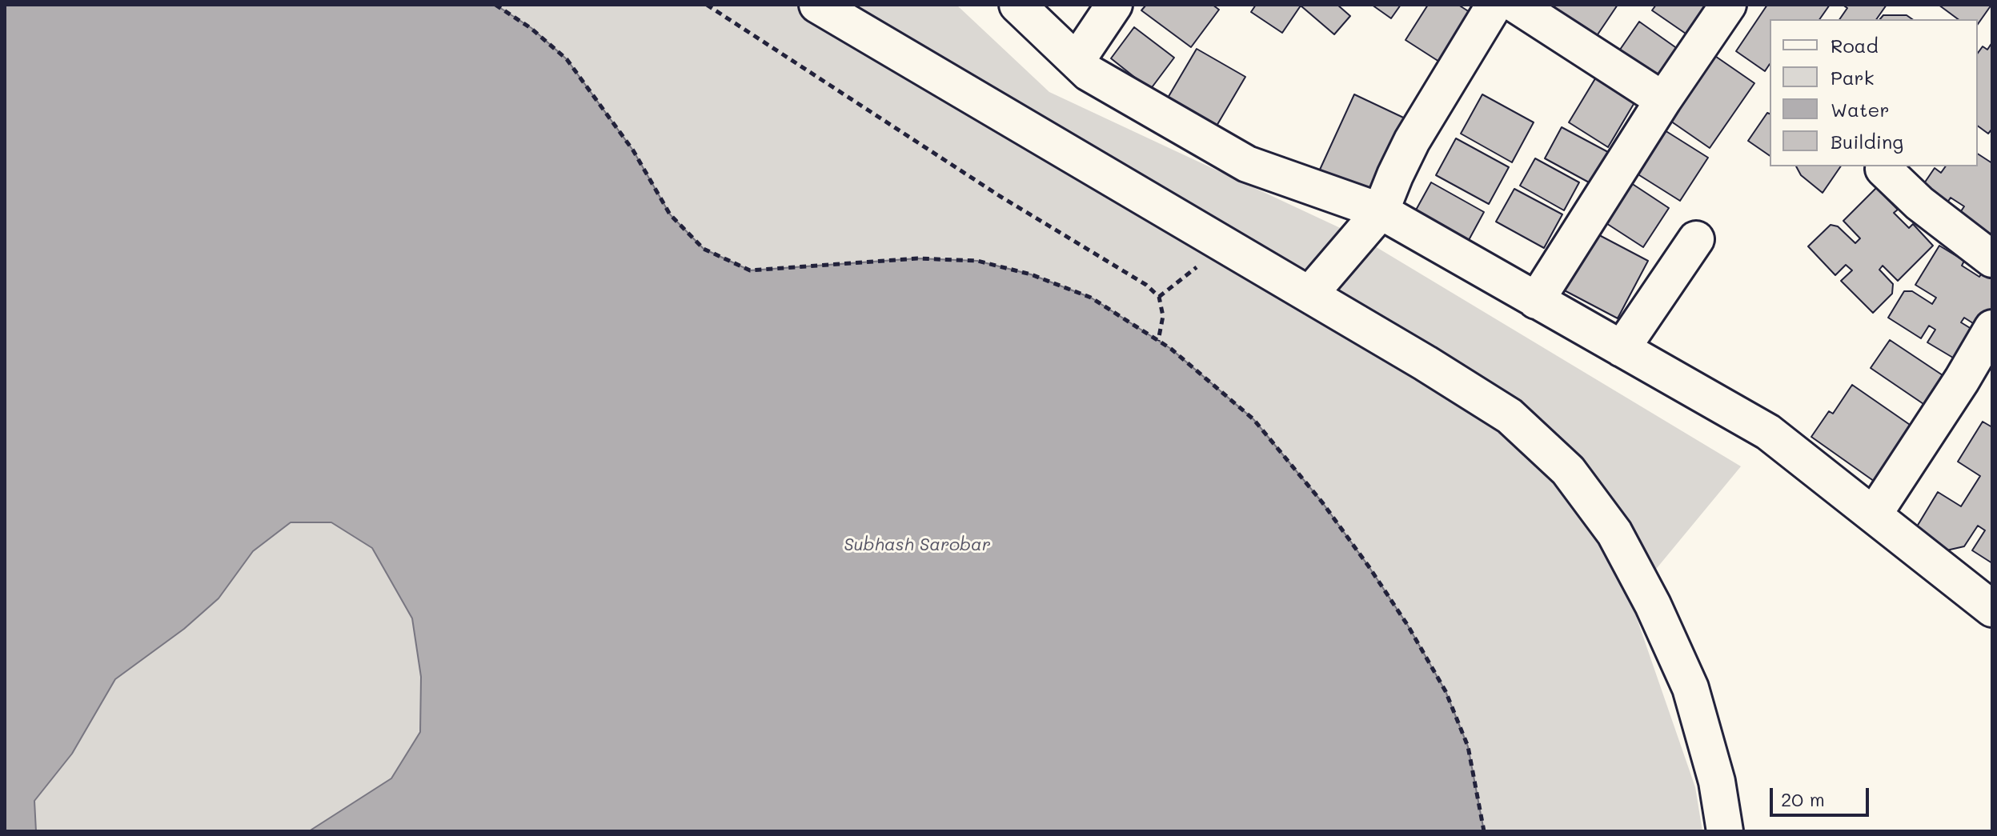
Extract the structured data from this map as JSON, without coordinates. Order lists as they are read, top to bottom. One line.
{"water":["Subhash Sarobar"],"legend":["Road","Park","Water","Building"],"scale_bar":"20 m"}
